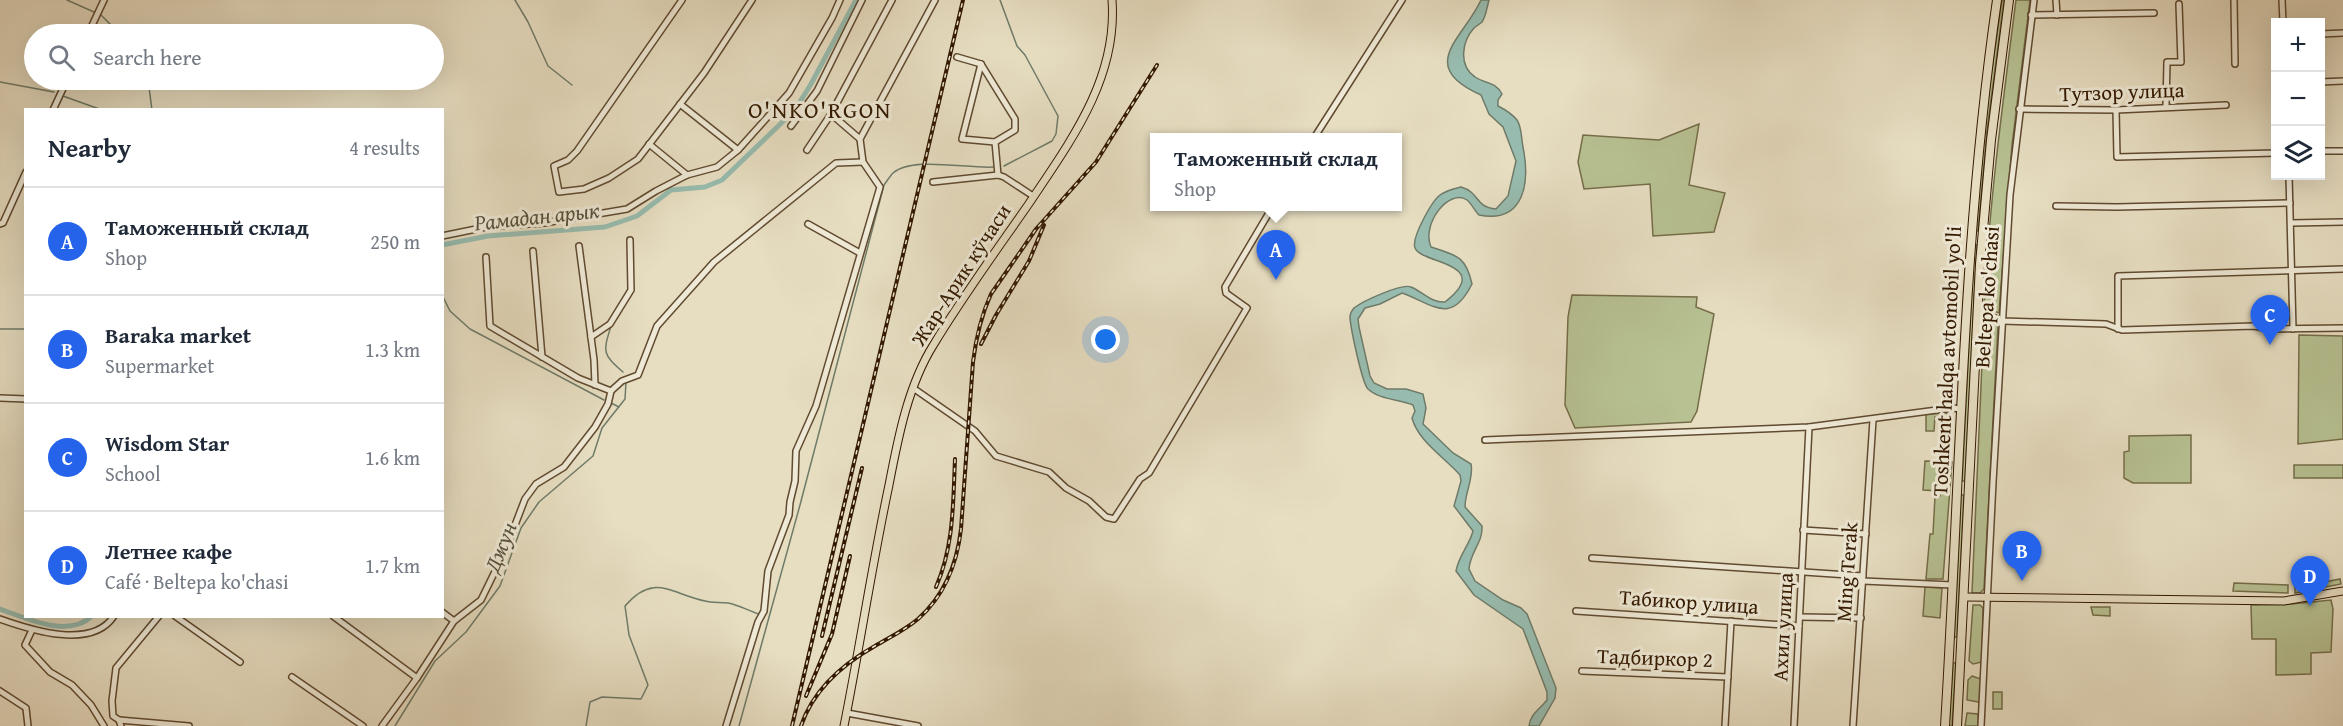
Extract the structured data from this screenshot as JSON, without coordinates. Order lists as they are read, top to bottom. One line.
{"streets":{"highway":["Toshkent halqa avtomobil yo'li"],"main road":["Жар-Арик кўчаси"],"street":["Тутзор улица","Beltepa ko'chasi","Ming Terak","Табикор улица","Ахил улица","Тадбиркор 2"]},"crossings":[["Тутзор улица","Beltepa ko'chasi"],["Табикор улица","Ахил улица"]],"districts":["O'NKO'RGON"],"water":["Рамадан арык","Джун"],"page":{"map_buttons":["+","−"],"search":"Search here","heading":["Nearby","4 results"],"popup":["Таможенный склад","Shop"],"list":[{"mark":"A","name":"Таможенный склад","note":"Shop","value":"250 m"},{"mark":"B","name":"Baraka market","note":"Supermarket","value":"1.3 km"},{"mark":"C","name":"Wisdom Star","note":"School","value":"1.6 km"},{"mark":"D","name":"Летнее кафе","note":"Café · Beltepa ko'chasi","value":"1.7 km"}],"pins":["A","C","B","D"]}}
